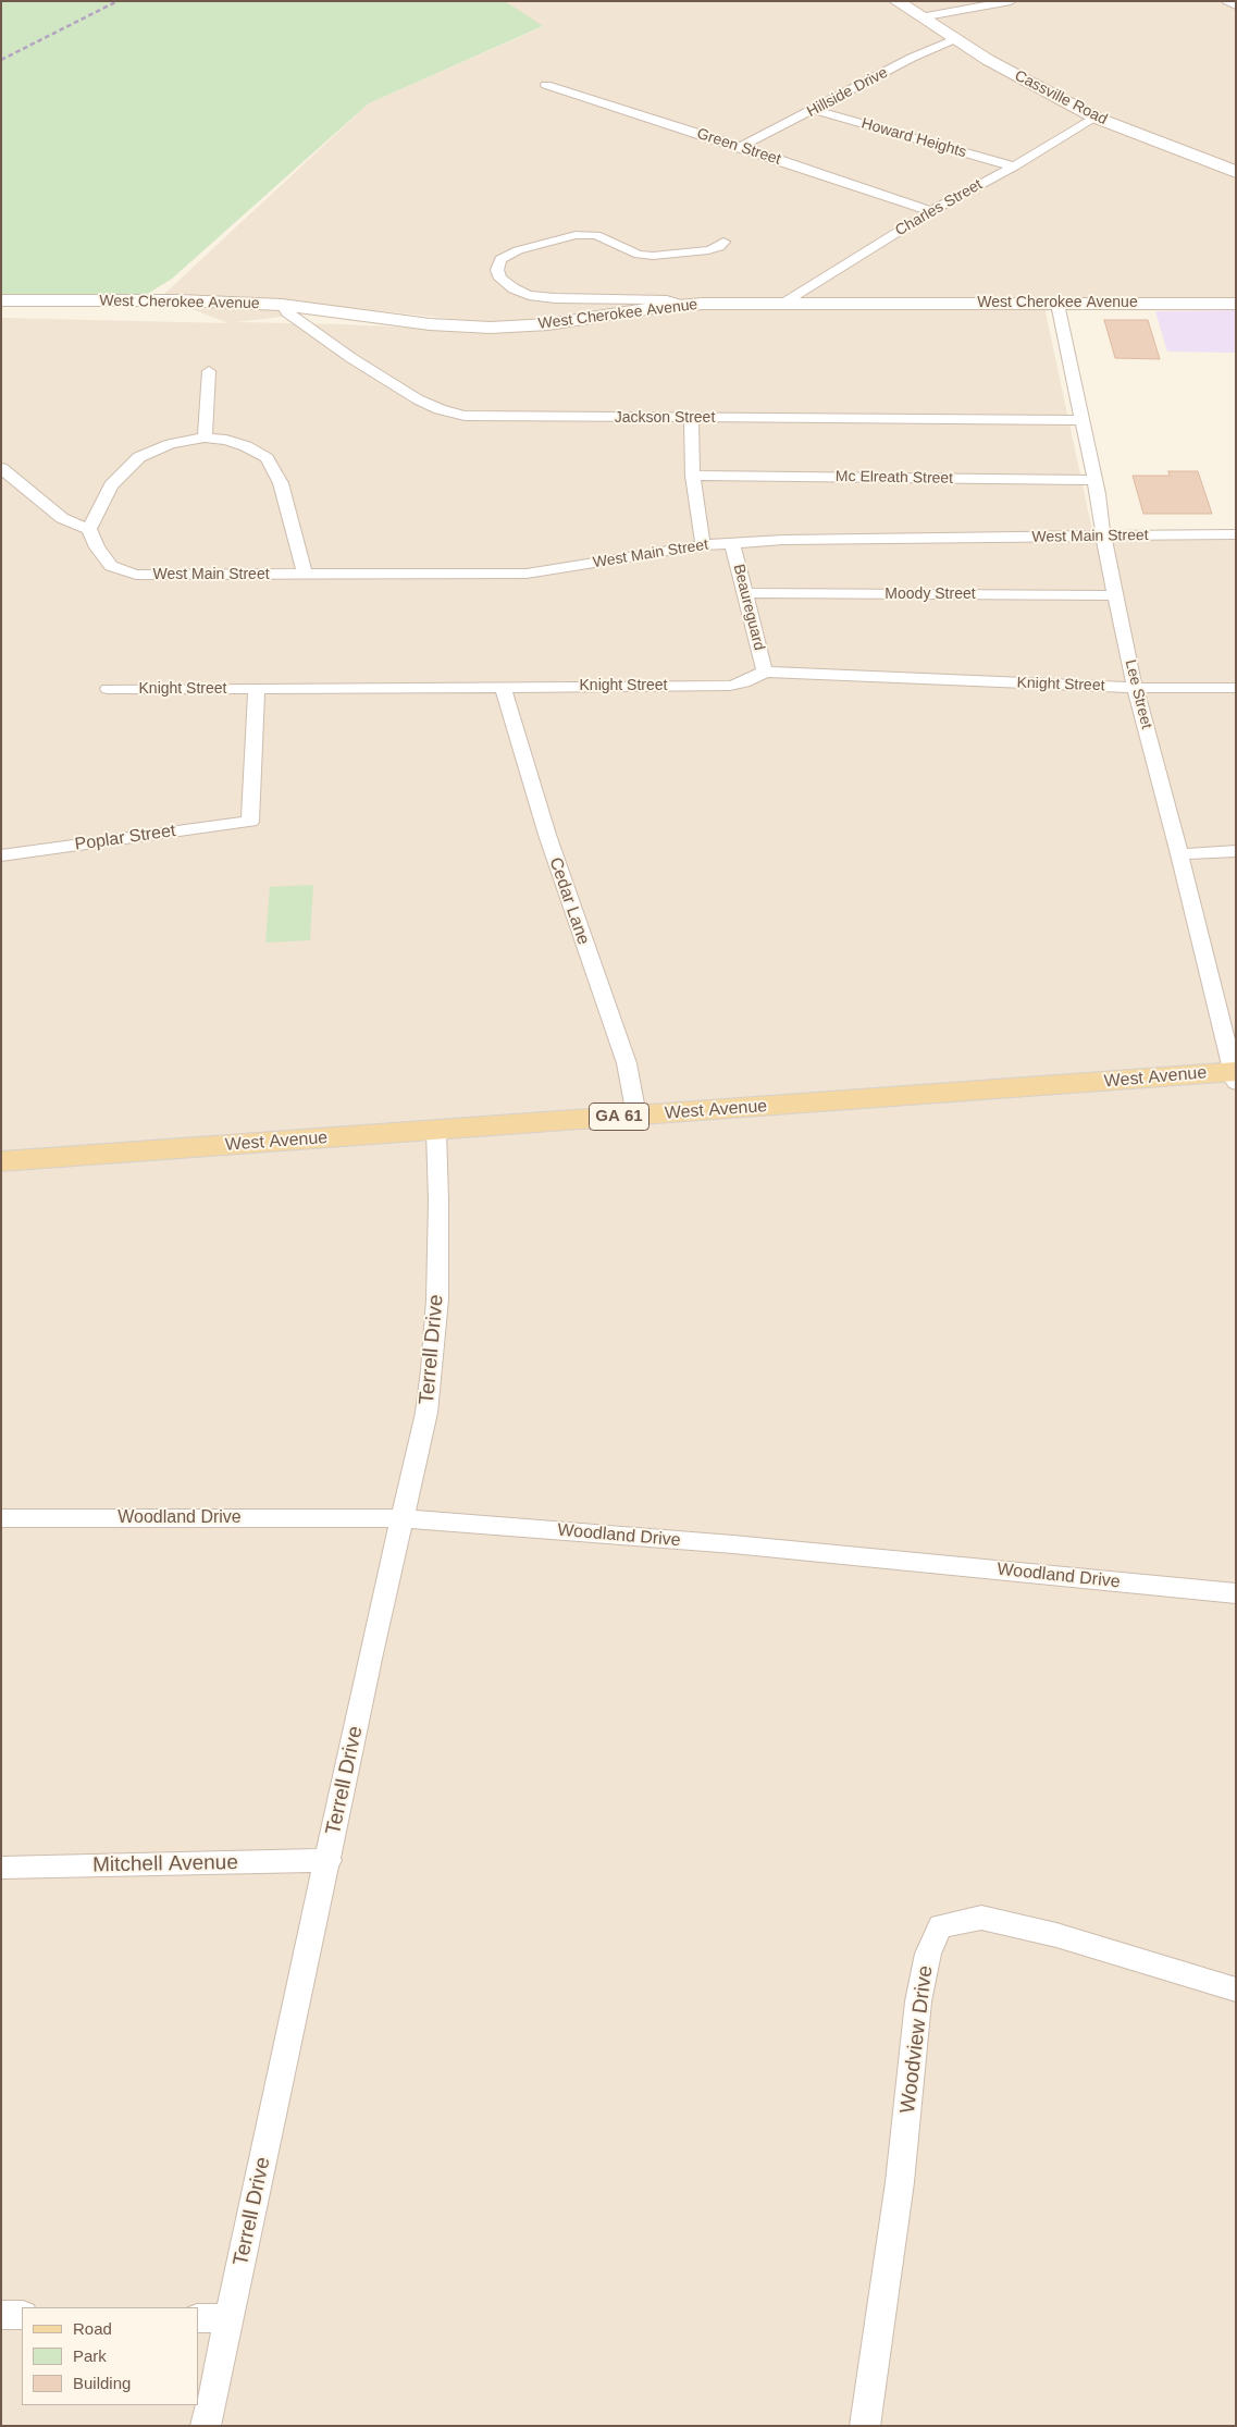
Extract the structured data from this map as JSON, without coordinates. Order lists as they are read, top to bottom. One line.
{"streets":{"main road":["Cassville Road","West Cherokee Avenue","West Avenue","GA 61"],"street":["Hillside Drive","Howard Heights","Green Street","Charles Street","Jackson Street","Mc Elreath Street","West Main Street","Moody Street","Beaureguard","Knight Street","Lee Street","Poplar Street","Cedar Lane","Terrell Drive","Woodland Drive","Mitchell Avenue","Woodview Drive"]},"crossings":[["Hillside Drive","Cassville Road"],["Hillside Drive","Howard Heights"],["Hillside Drive","Green Street"],["Cassville Road","Charles Street"],["Howard Heights","Charles Street"],["Green Street","Charles Street"],["Charles Street","West Cherokee Avenue"],["West Cherokee Avenue","Jackson Street"],["West Cherokee Avenue","Lee Street"],["Jackson Street","Lee Street"],["Mc Elreath Street","Lee Street"],["West Main Street","Beaureguard"],["West Main Street","Lee Street"],["Moody Street","Beaureguard"],["Moody Street","Lee Street"],["Beaureguard","Knight Street"],["Knight Street","Lee Street"],["Knight Street","Poplar Street"],["Knight Street","Cedar Lane"],["Lee Street","West Avenue"],["Cedar Lane","West Avenue"],["West Avenue","Terrell Drive"],["Terrell Drive","Woodland Drive"],["Terrell Drive","Mitchell Avenue"]],"legend":["Road","Park","Building"]}
